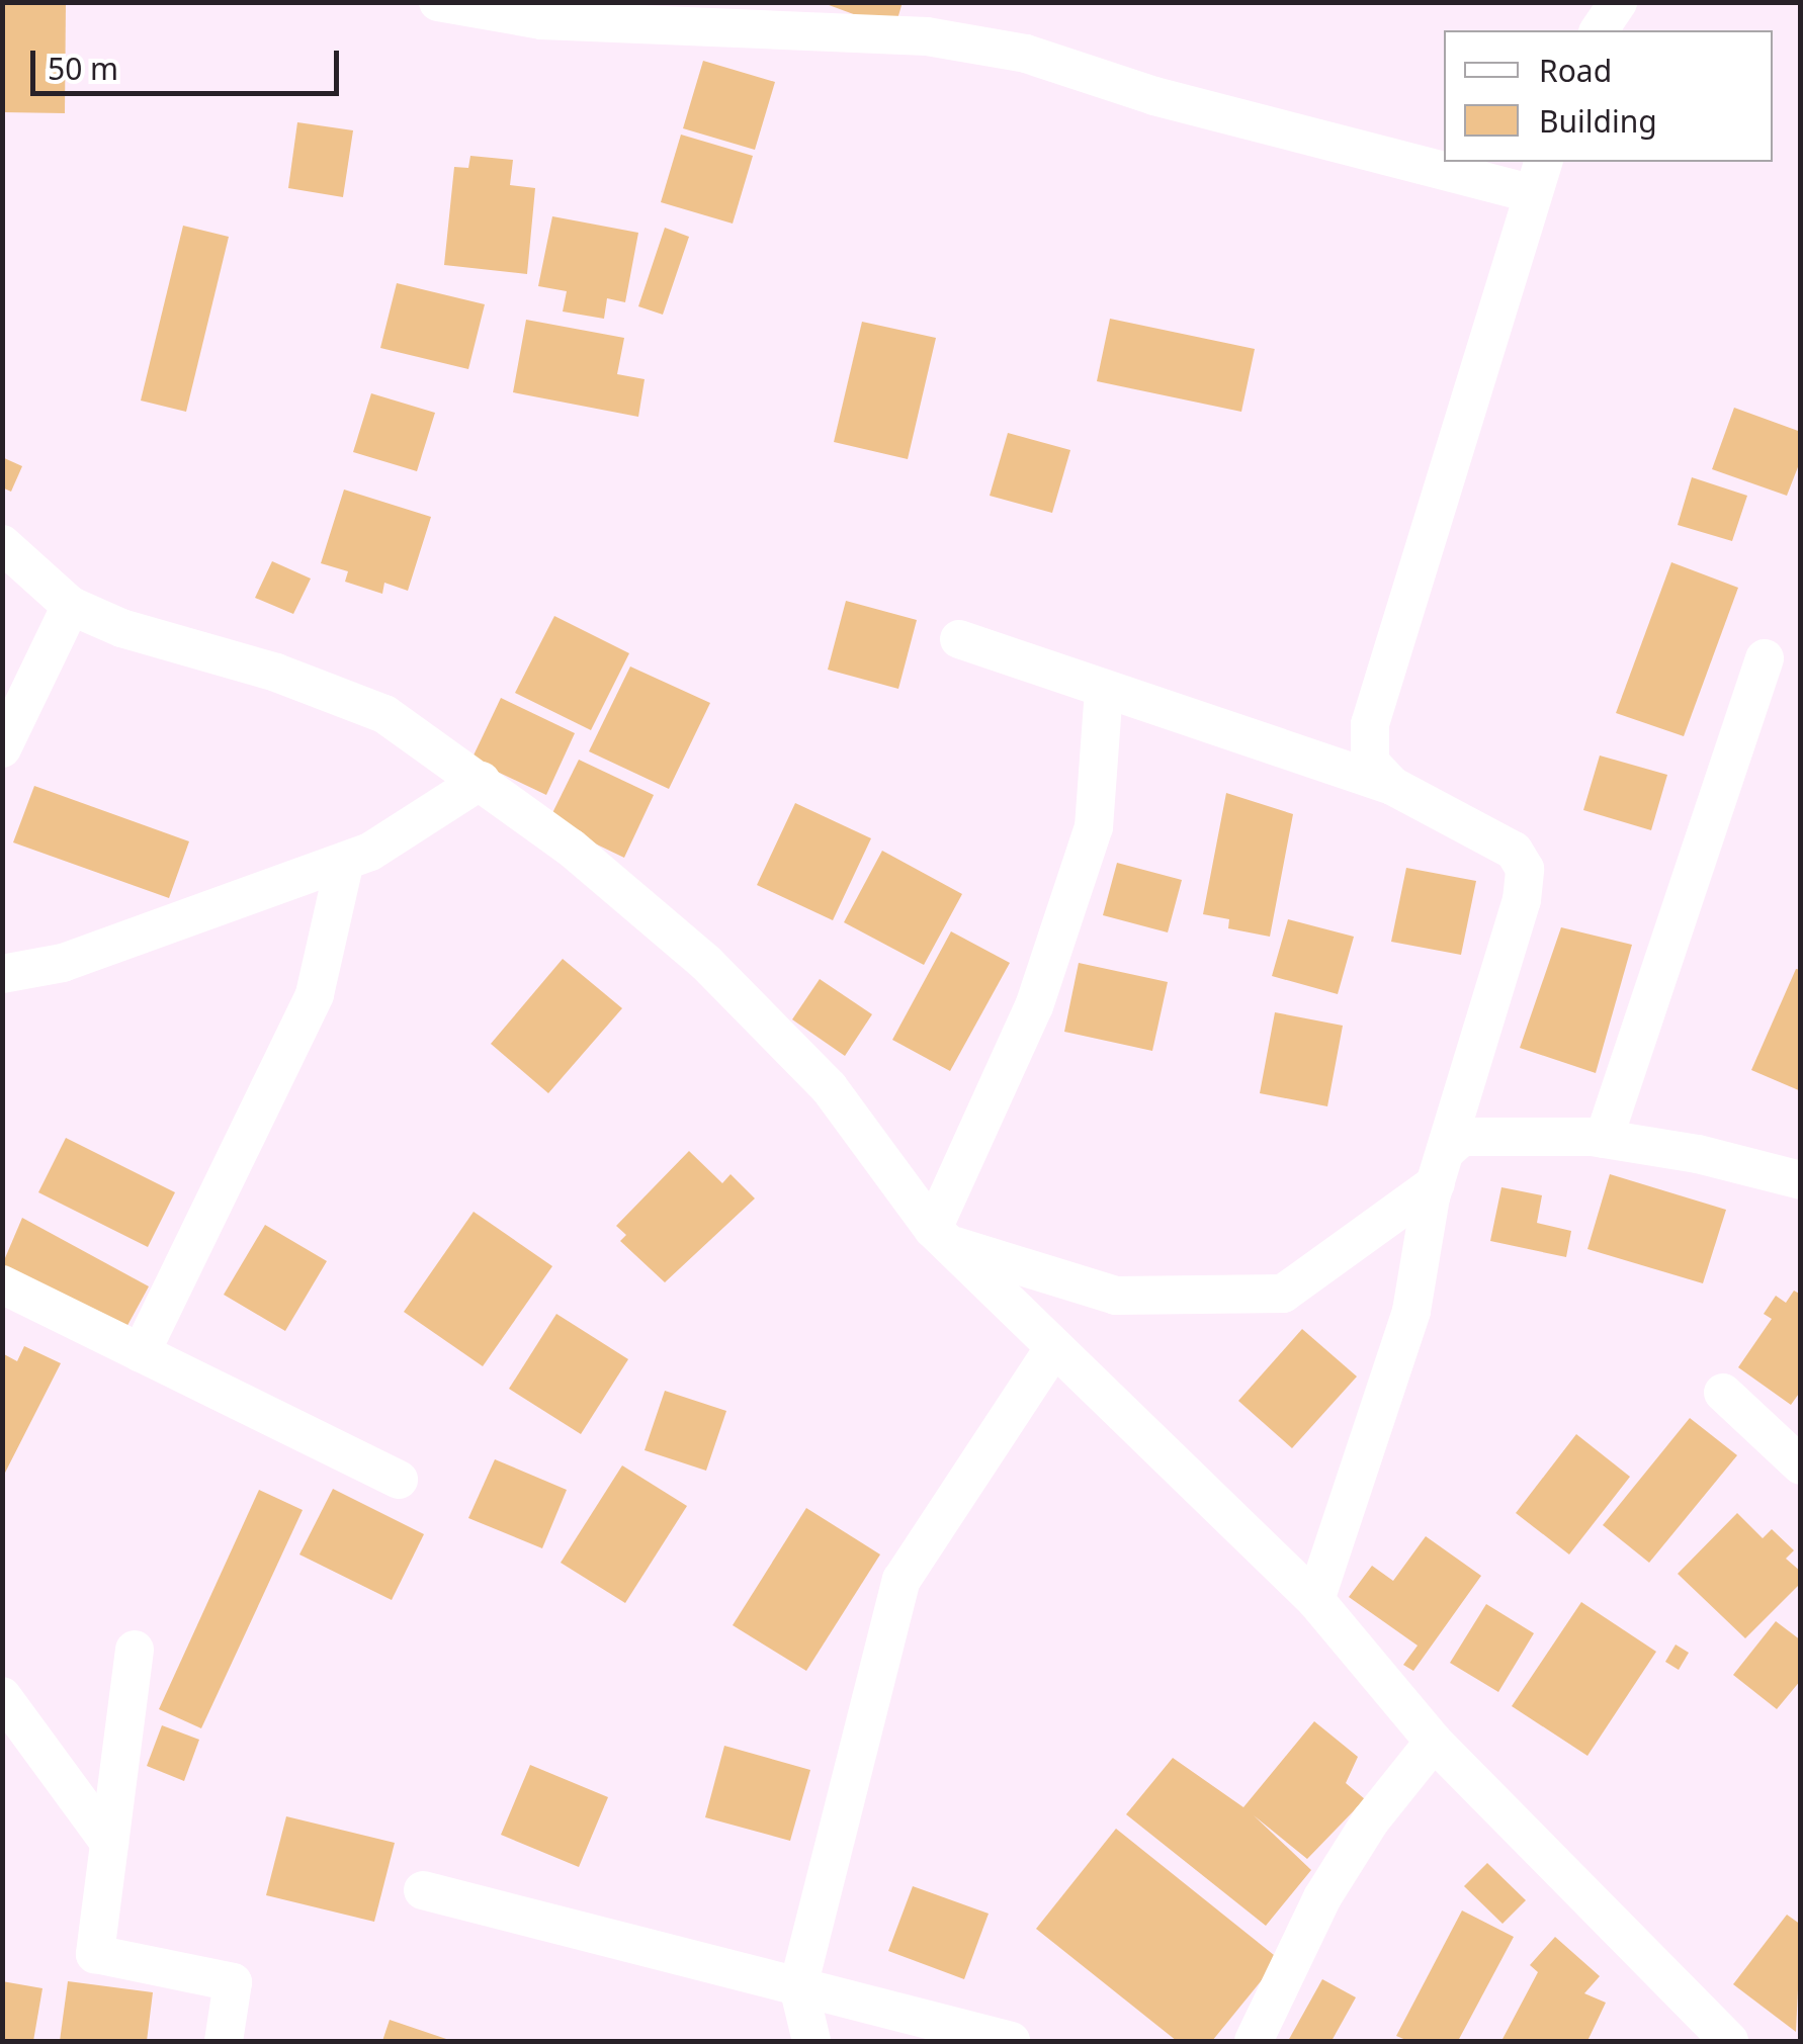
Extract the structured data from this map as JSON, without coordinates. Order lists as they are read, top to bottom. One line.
{"legend":["Road","Building"],"scale_bar":"50 m"}
